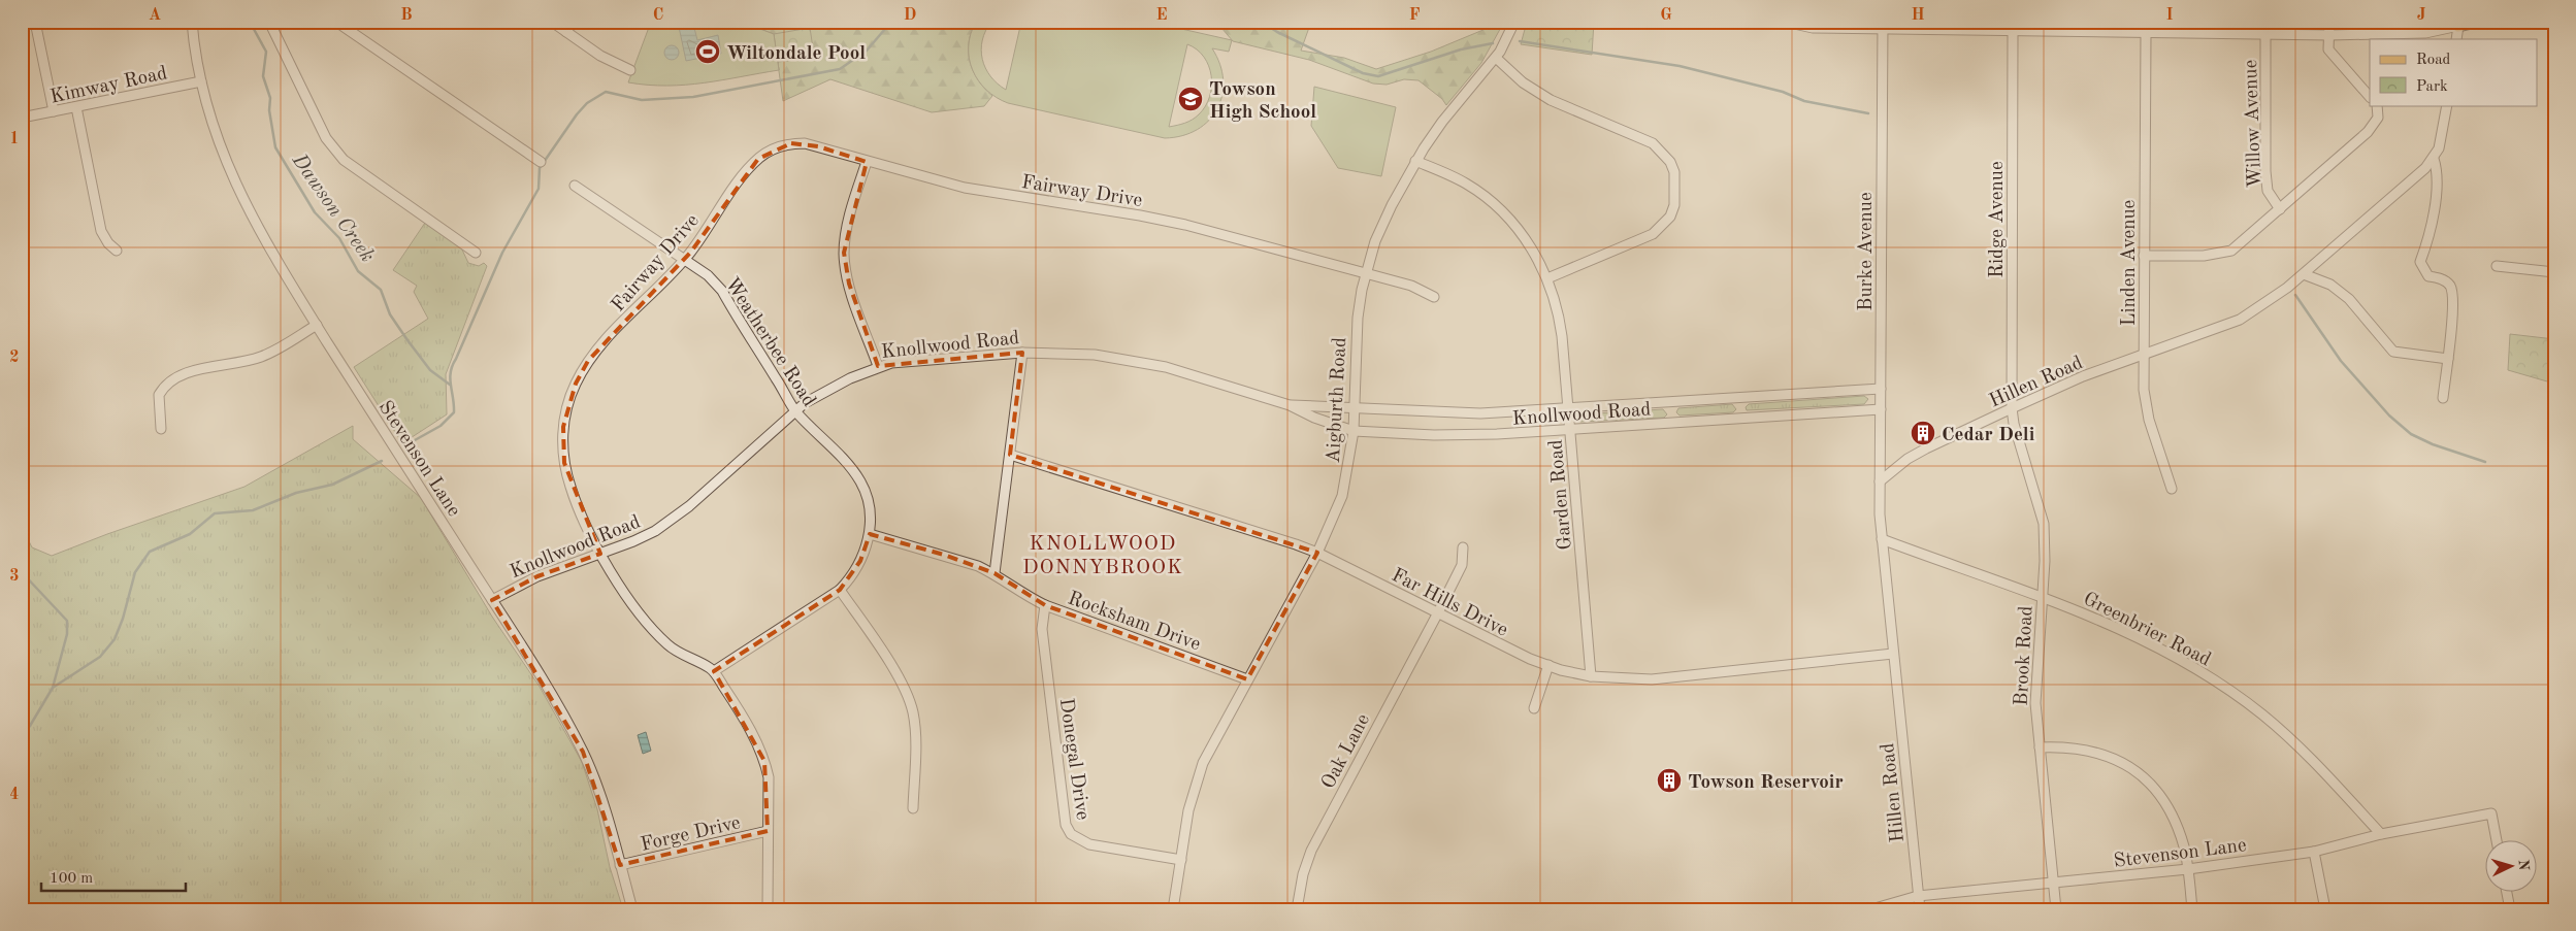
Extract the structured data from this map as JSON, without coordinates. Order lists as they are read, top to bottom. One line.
{"streets":{"street":["Kimway Road","Willow Avenue","Fairway Drive","Ridge Avenue","Burke Avenue","Linden Avenue","Weatherbee Road","Knollwood Road","Hillen Road","Aigburth Road","Stevenson Lane","Garden Road","Far Hills Drive","Rocksham Drive","Greenbrier Road","Brook Road","Oak Lane","Donegal Drive","Forge Drive"]},"crossings":[["Kimway Road","Stevenson Lane"],["Fairway Drive","Weatherbee Road"],["Fairway Drive","Knollwood Road"],["Fairway Drive","Aigburth Road"],["Ridge Avenue","Hillen Road"],["Ridge Avenue","Brook Road"],["Burke Avenue","Knollwood Road"],["Burke Avenue","Hillen Road"],["Linden Avenue","Hillen Road"],["Weatherbee Road","Knollwood Road"],["Weatherbee Road","Rocksham Drive"],["Knollwood Road","Aigburth Road"],["Knollwood Road","Stevenson Lane"],["Knollwood Road","Garden Road"],["Hillen Road","Stevenson Lane"],["Hillen Road","Far Hills Drive"],["Hillen Road","Greenbrier Road"],["Hillen Road","Brook Road"],["Aigburth Road","Garden Road"],["Aigburth Road","Far Hills Drive"],["Aigburth Road","Rocksham Drive"],["Aigburth Road","Donegal Drive"],["Stevenson Lane","Greenbrier Road"],["Stevenson Lane","Brook Road"],["Stevenson Lane","Forge Drive"],["Garden Road","Far Hills Drive"],["Far Hills Drive","Oak Lane"],["Rocksham Drive","Donegal Drive"],["Greenbrier Road","Brook Road"]],"districts":["KNOLLWOOD DONNYBROOK"],"water":["Dawson Creek"],"places":{"sports":["Wiltondale Pool"],"school or university":["Towson High School"],"building":["Cedar Deli","Towson Reservoir"]},"legend":["Road","Park"],"scale_bar":"100 m","north":"right","grid":{"columns":["A","B","C","D","E","F","G","H","I","J"],"rows":["1","2","3","4"]}}
